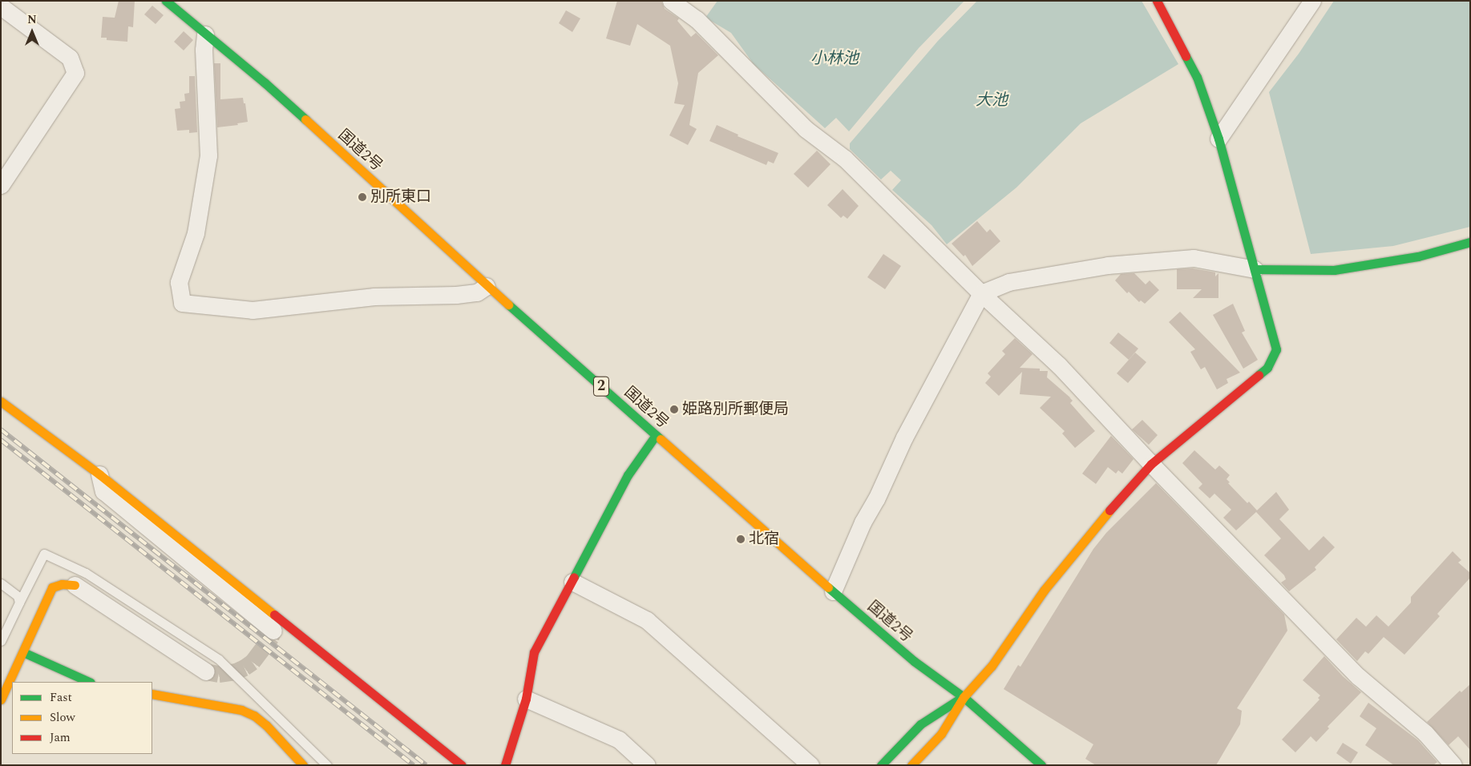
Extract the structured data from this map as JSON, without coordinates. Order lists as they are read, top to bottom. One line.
{"streets":{"main road":["国道2号","2"]},"water":["小林池","大池"],"places":["別所東口","姫路別所郵便局","北宿"],"legend":["Fast","Slow","Jam"],"north":"top"}
